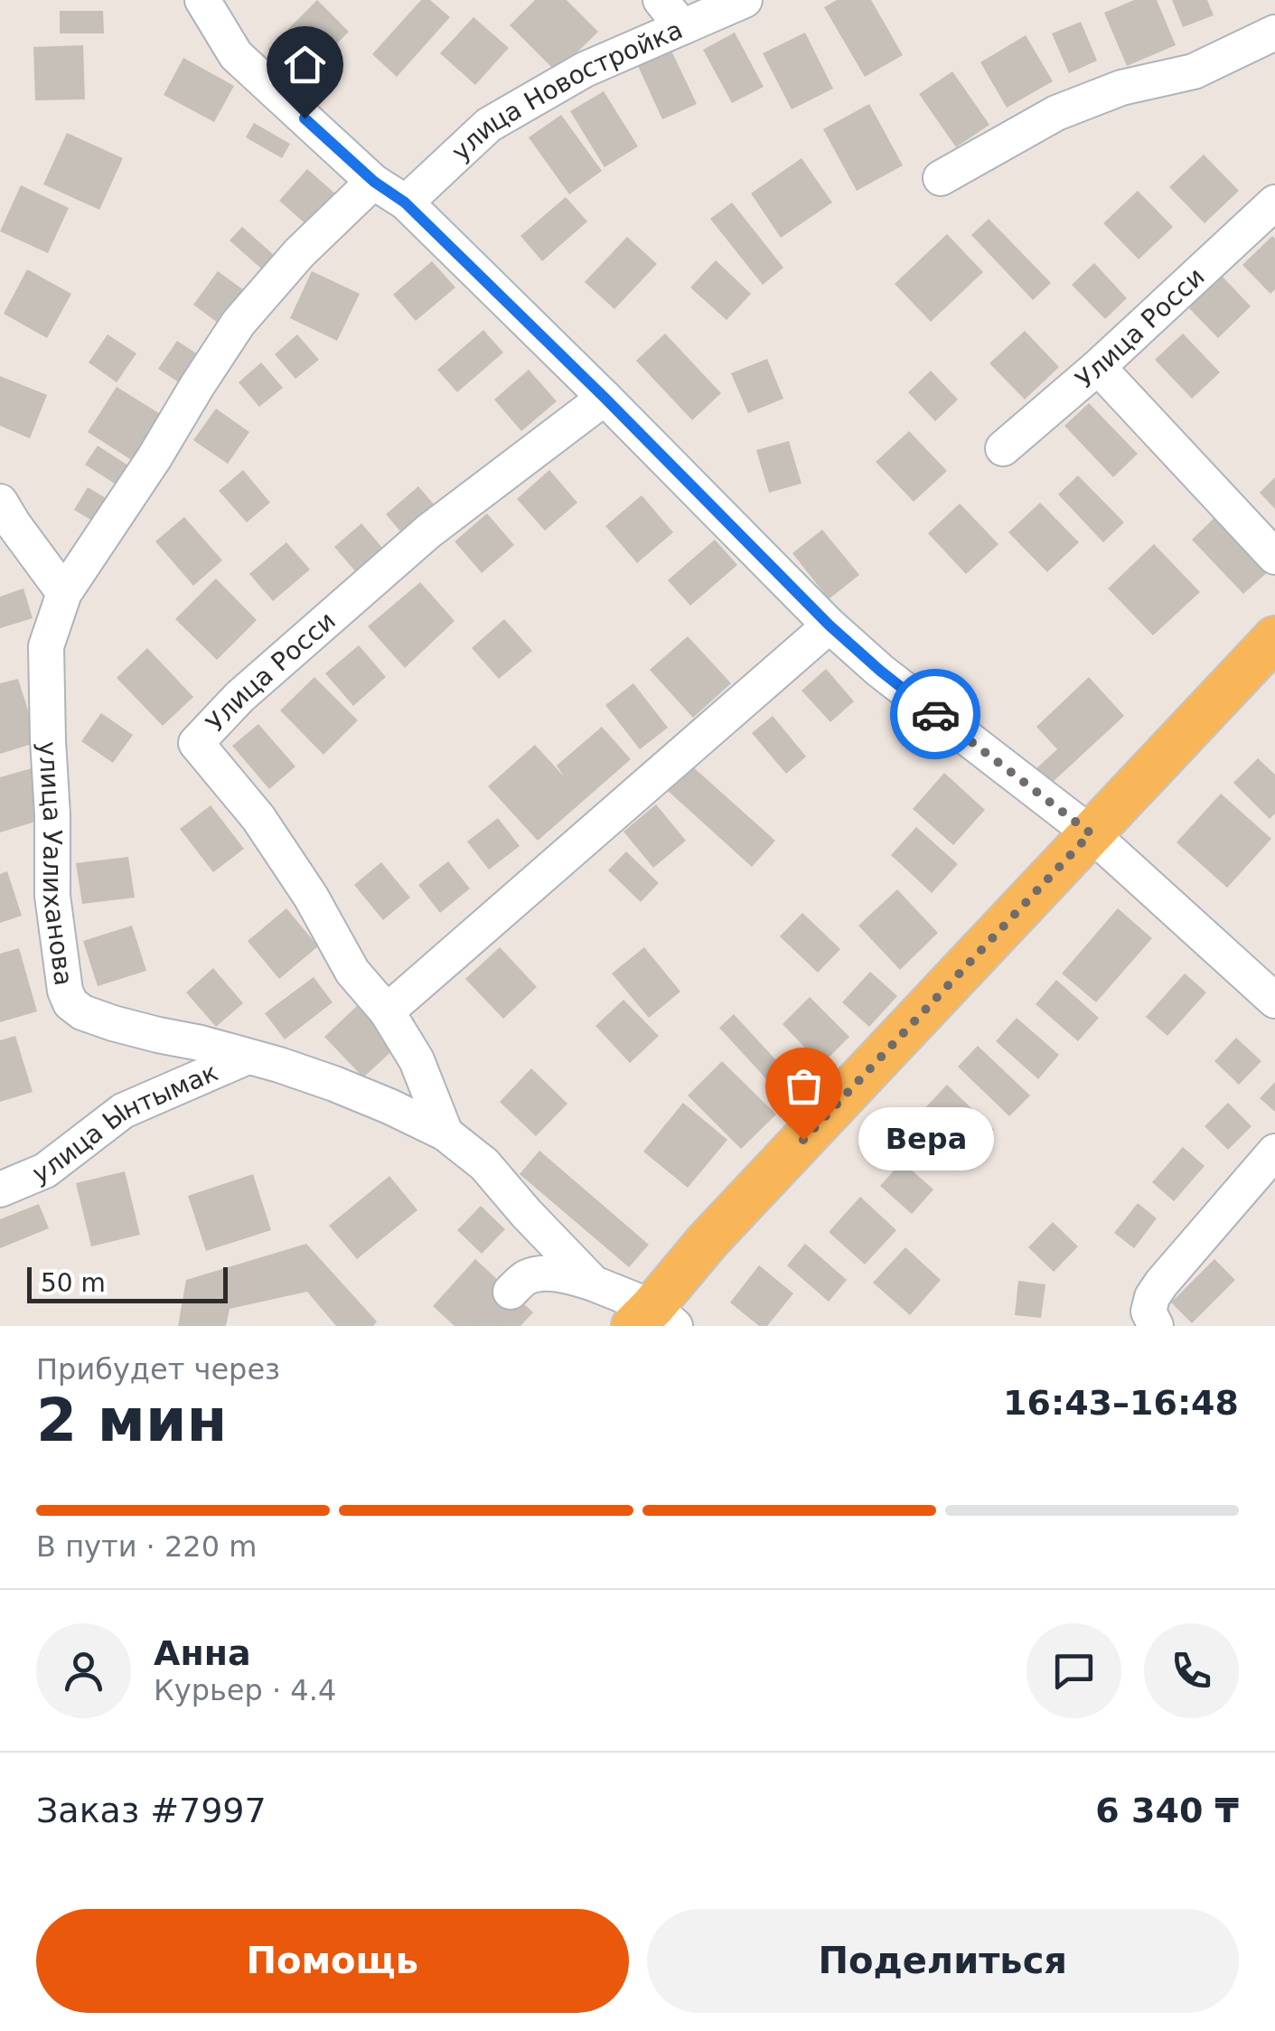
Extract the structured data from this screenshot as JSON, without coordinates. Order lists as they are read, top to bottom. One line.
{"streets":{"street":["улица Новостройка","Улица Росси","улица Уалиханова","улица Ынтымак"]},"crossings":[["Улица Росси","улица Уалиханова"],["улица Уалиханова","улица Ынтымак"]],"places":["Вера"],"scale_bar":"50 m","page":{"bubble":"Вера","scale":"50 m","heading":["2 мин","Прибудет через","16:43–16:48"],"panel":["Анна","Курьер · 4.4","Заказ #7997","6 340 ₸"],"bar":"В пути · 220 m","buttons":["Помощь","Поделиться"]}}
